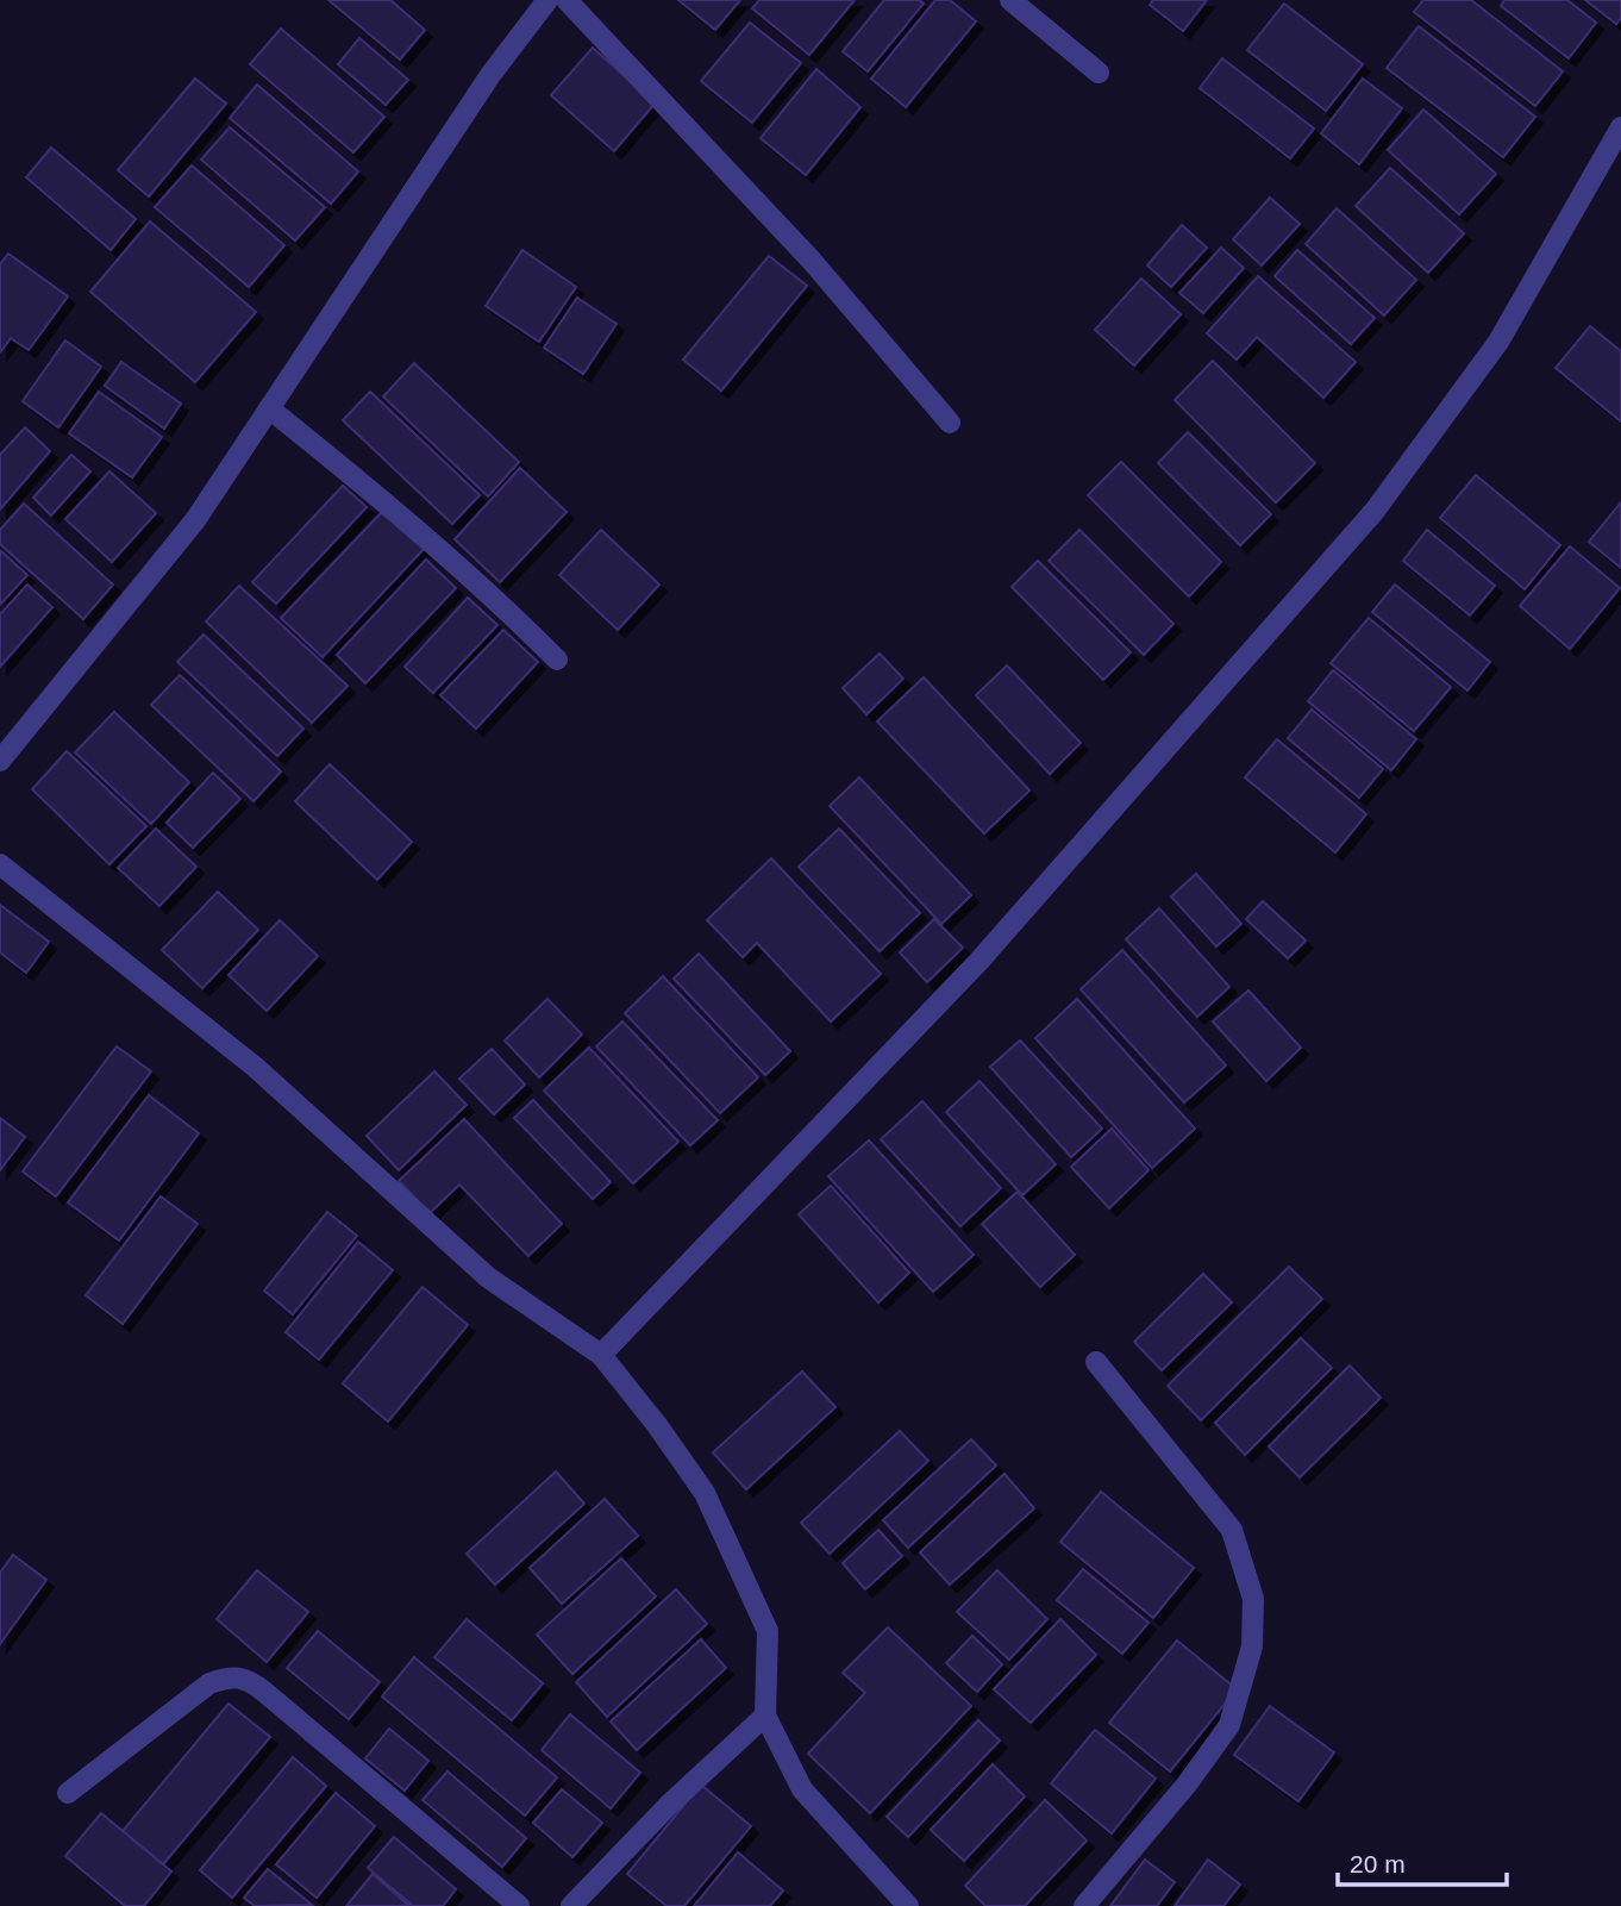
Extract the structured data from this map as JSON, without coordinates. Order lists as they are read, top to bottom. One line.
{"scale_bar":"20 m"}
